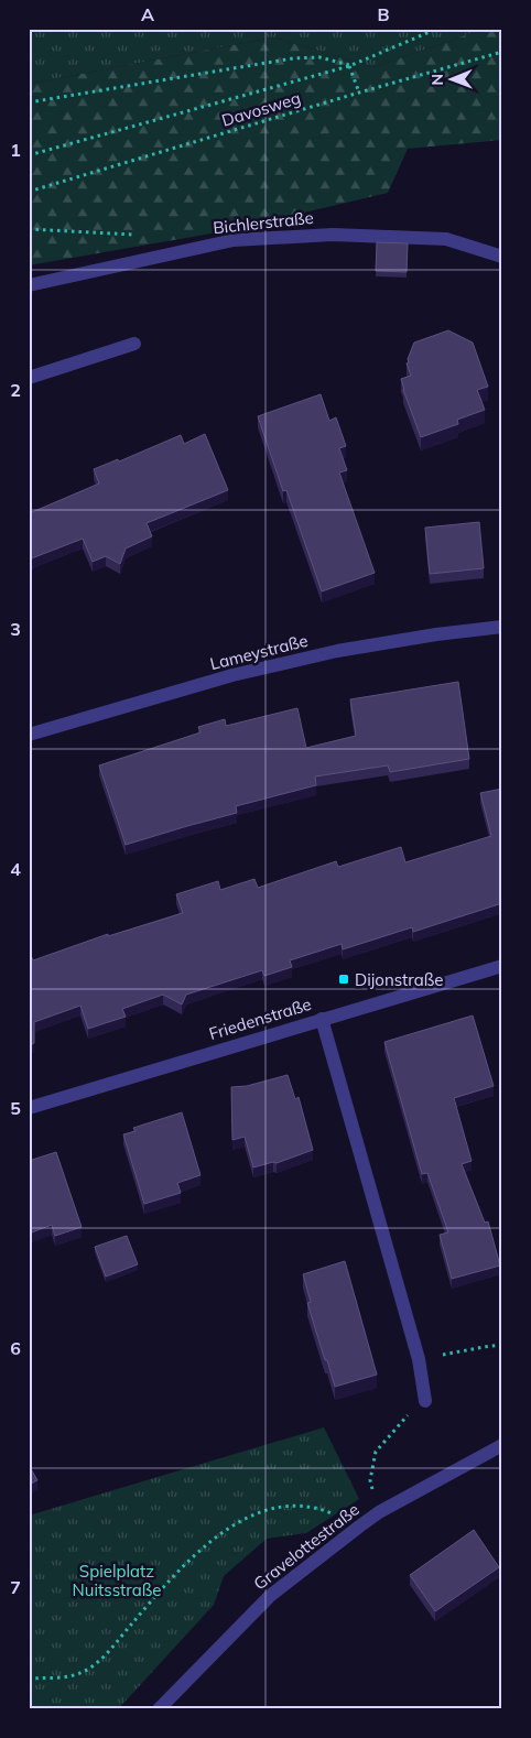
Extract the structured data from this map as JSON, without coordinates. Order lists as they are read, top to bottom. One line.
{"streets":{"street":["Bichlerstraße","Lameystraße","Friedenstraße","Gravelottestraße"],"path":["Davosweg"]},"parks":["Spielplatz Nuitsstraße"],"places":{"transit":["Dijonstraße"]},"north":"left","grid":{"columns":["A","B"],"rows":["1","2","3","4","5","6","7"]}}
